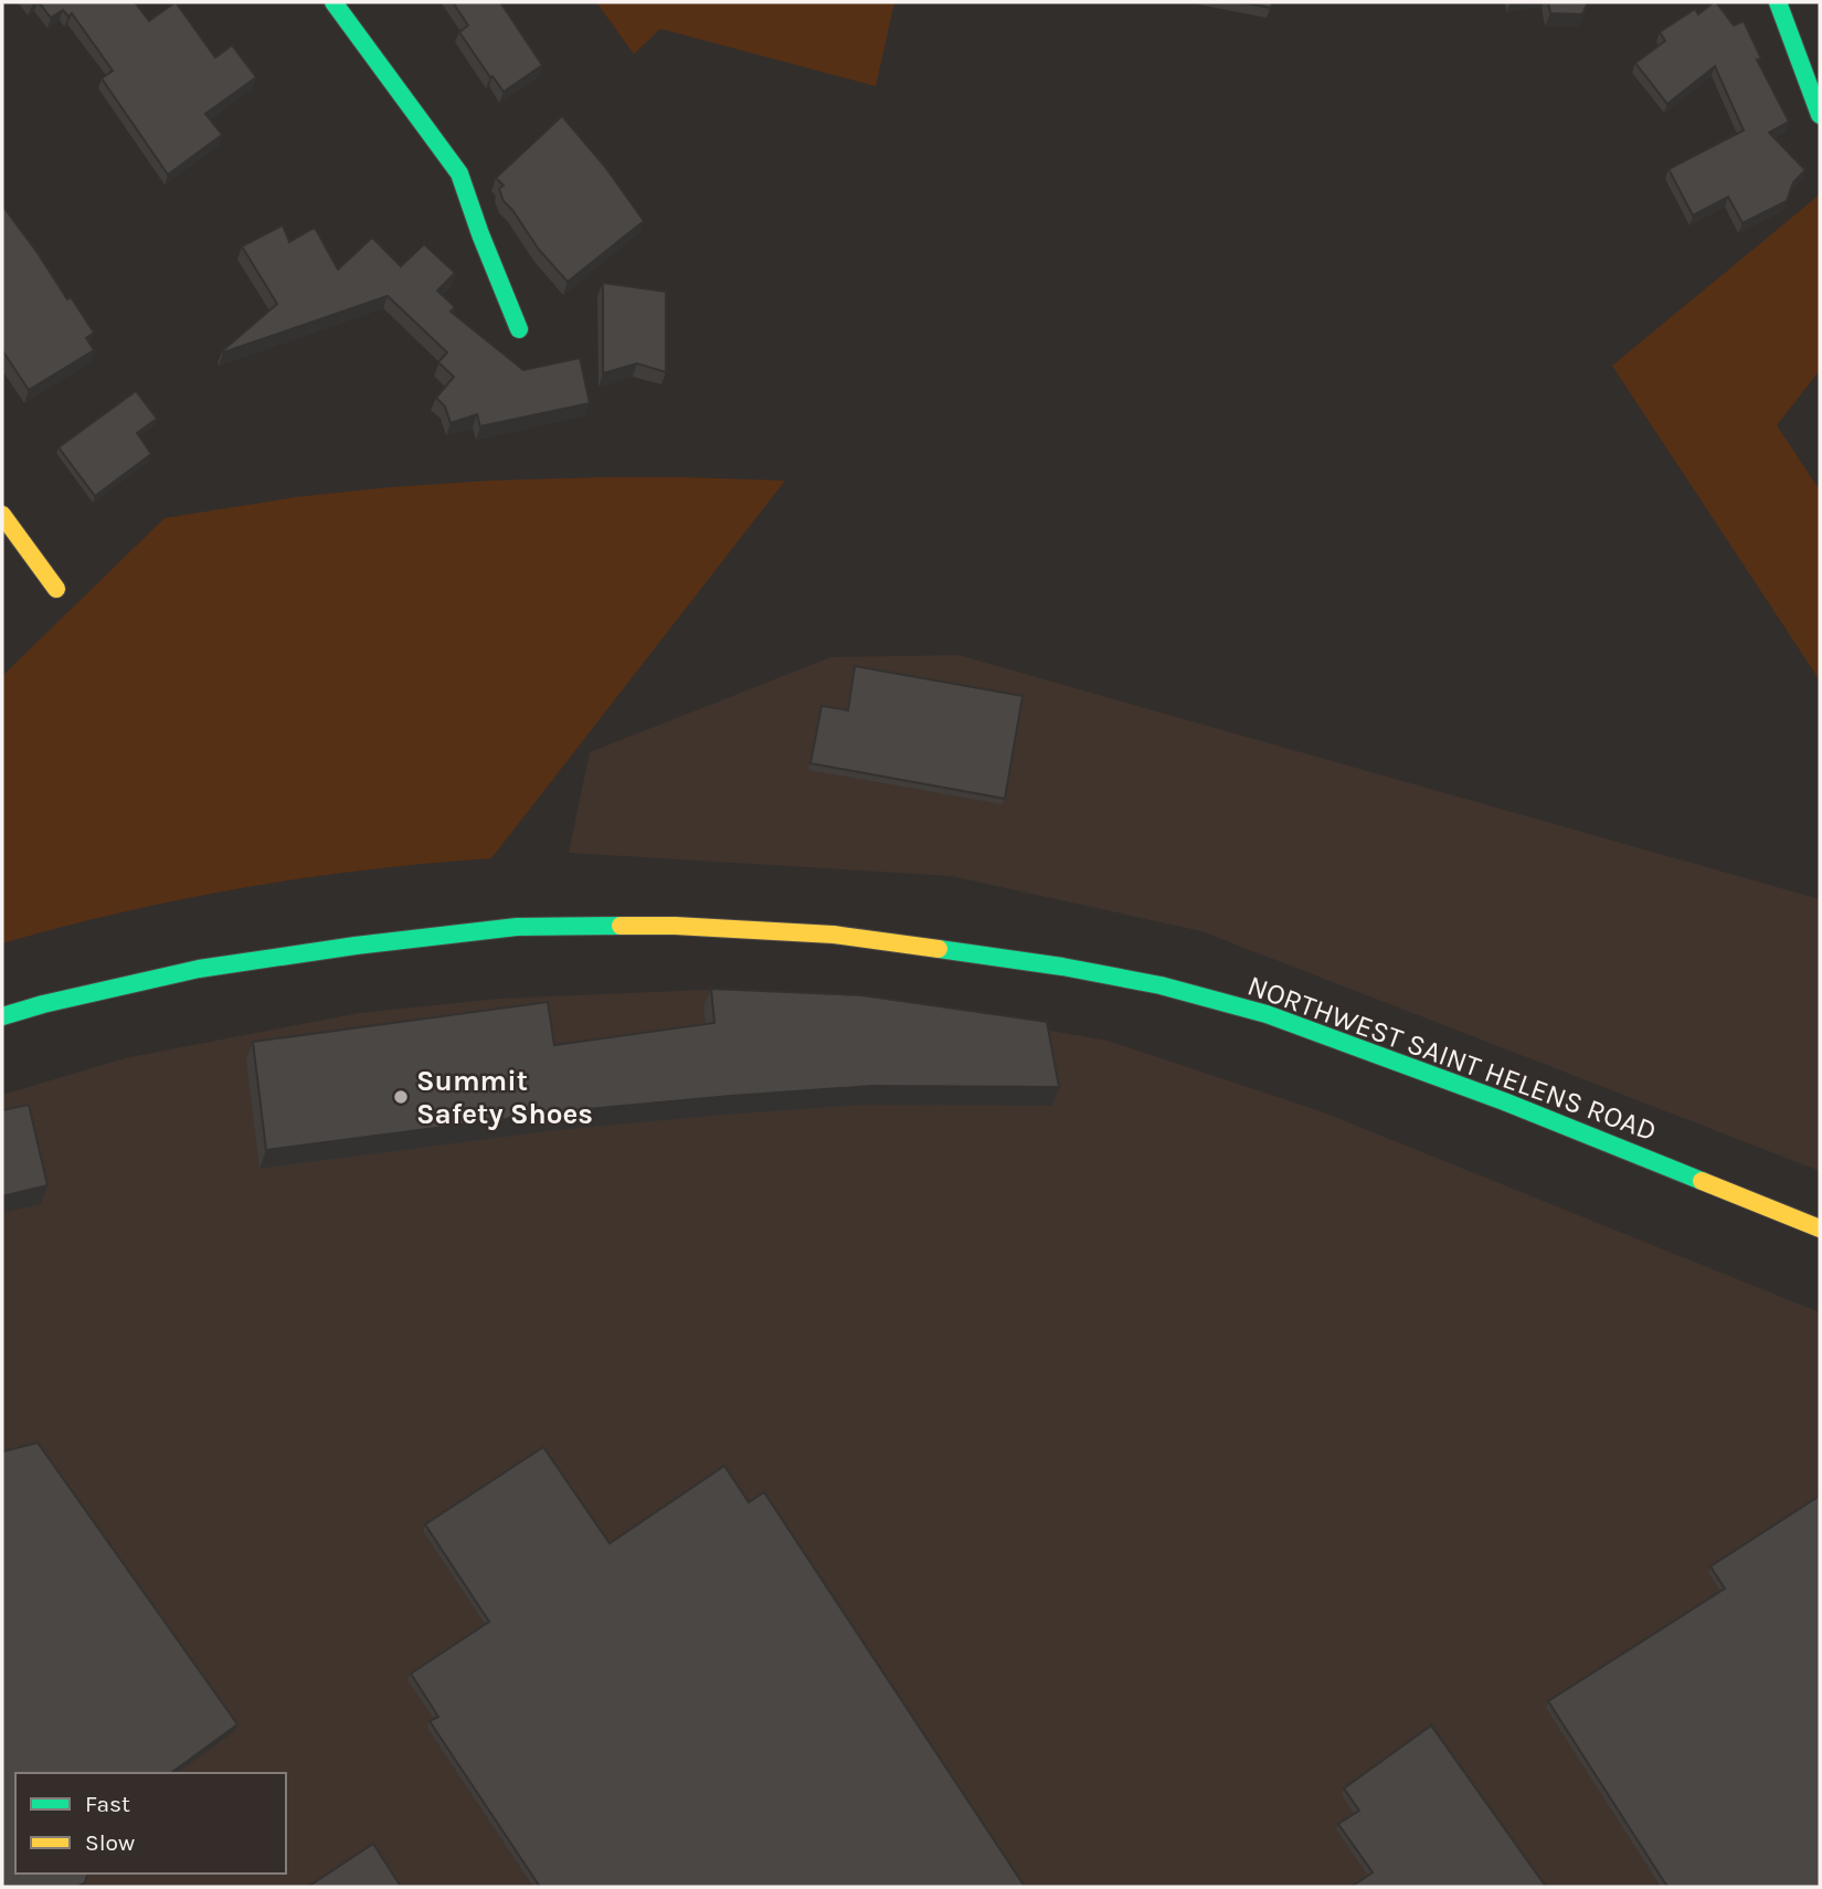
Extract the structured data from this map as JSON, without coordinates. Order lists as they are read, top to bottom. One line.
{"streets":{"main road":["NORTHWEST SAINT HELENS ROAD"]},"places":["Summit Safety Shoes"],"legend":["Fast","Slow"]}
